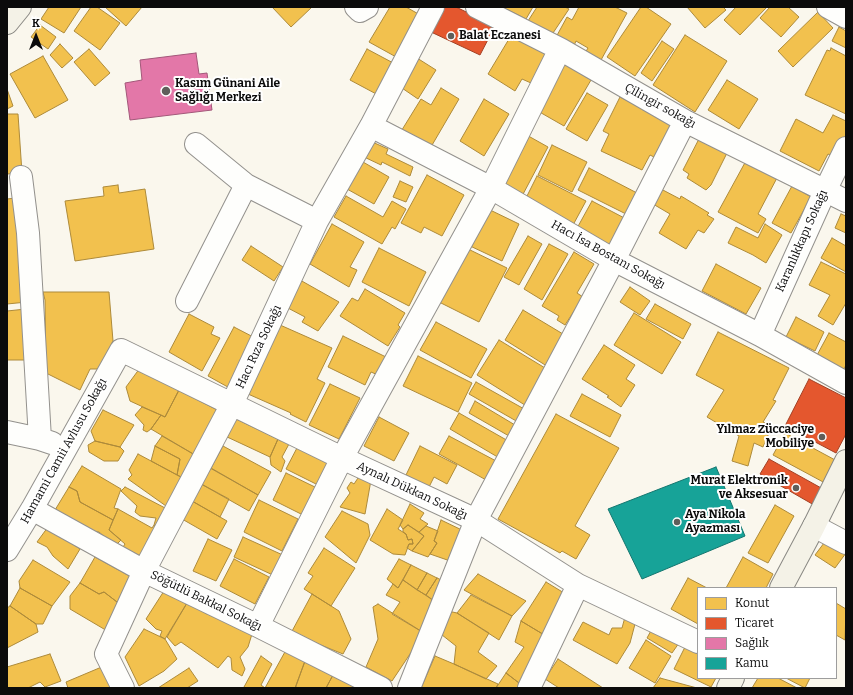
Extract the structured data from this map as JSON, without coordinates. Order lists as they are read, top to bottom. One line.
{"streets":{"street":["Çilingir sokağı","Karanlıkkapı Sokağı","Hacı İsa Bostanı Sokağı","Hacı Rıza Sokağı","Hamami Camii Avlusu Sokağı","Aynalı Dükkan Sokağı","Söğütlü Bakkal Sokağı"]},"crossings":[["Çilingir sokağı","Karanlıkkapı Sokağı"],["Karanlıkkapı Sokağı","Hacı İsa Bostanı Sokağı"],["Hacı İsa Bostanı Sokağı","Hacı Rıza Sokağı"],["Hacı Rıza Sokağı","Aynalı Dükkan Sokağı"],["Hacı Rıza Sokağı","Söğütlü Bakkal Sokağı"],["Hamami Camii Avlusu Sokağı","Aynalı Dükkan Sokağı"],["Hamami Camii Avlusu Sokağı","Söğütlü Bakkal Sokağı"]],"places":["Balat Eczanesi","Kasım Günani Aile Sağlığı Merkezi","Yılmaz Züccaciye Mobiliye","Murat Elektronik ve Aksesuar","Aya Nikola Ayazması"],"legend":["Konut","Ticaret","Sağlık","Kamu"],"north":"top"}
